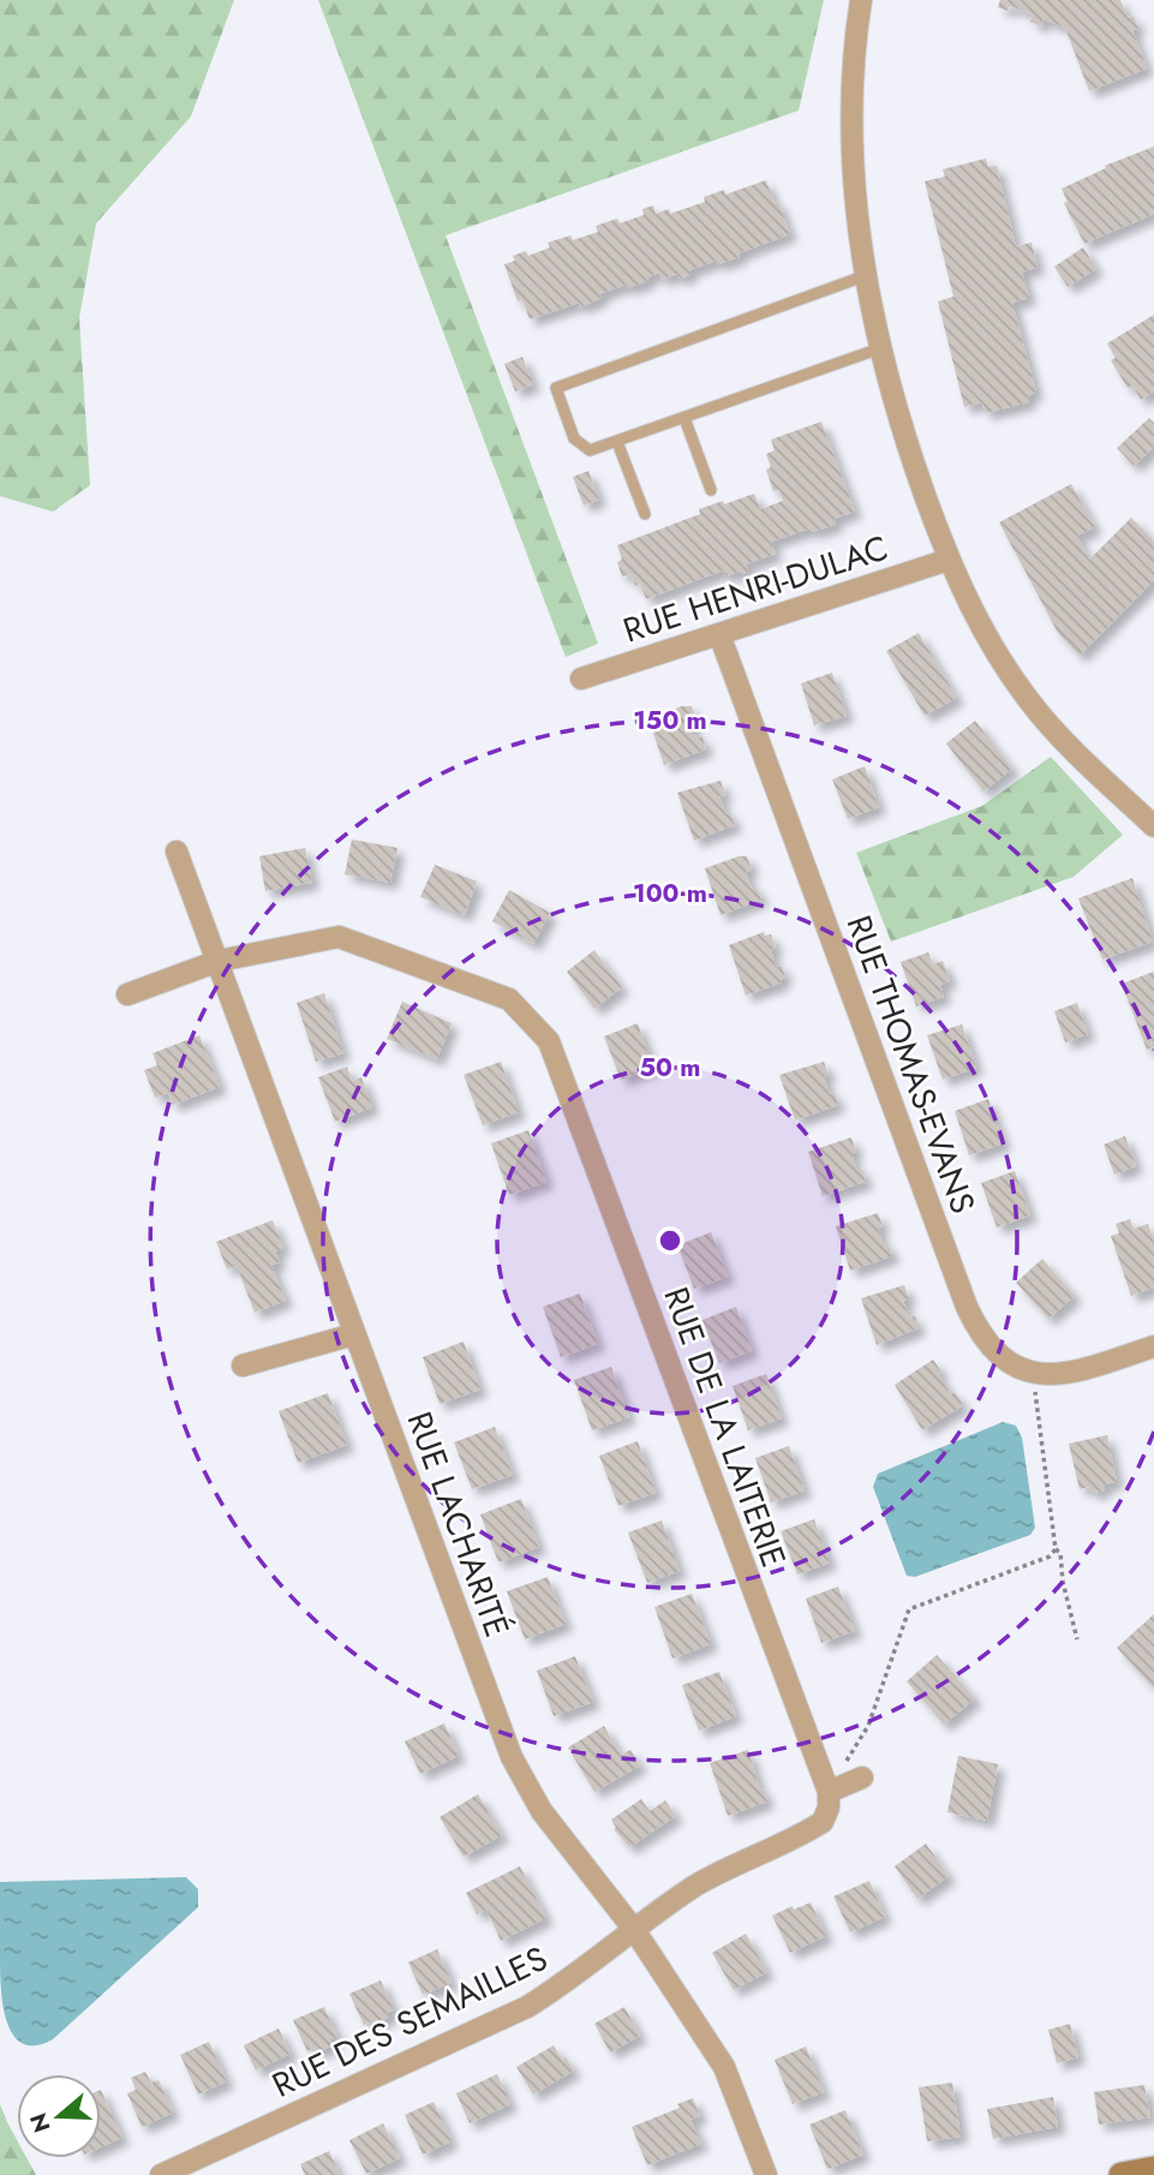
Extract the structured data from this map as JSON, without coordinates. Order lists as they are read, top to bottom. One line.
{"streets":{"street":["RUE HENRI-DULAC","RUE THOMAS-EVANS","RUE DE LA LAITERIE","RUE LACHARITÉ","RUE DES SEMAILLES"]},"crossings":[["RUE HENRI-DULAC","RUE THOMAS-EVANS"],["RUE DE LA LAITERIE","RUE LACHARITÉ"],["RUE DE LA LAITERIE","RUE DES SEMAILLES"],["RUE LACHARITÉ","RUE DES SEMAILLES"]],"north":"left","rings":["150 m","100 m","50 m"]}
